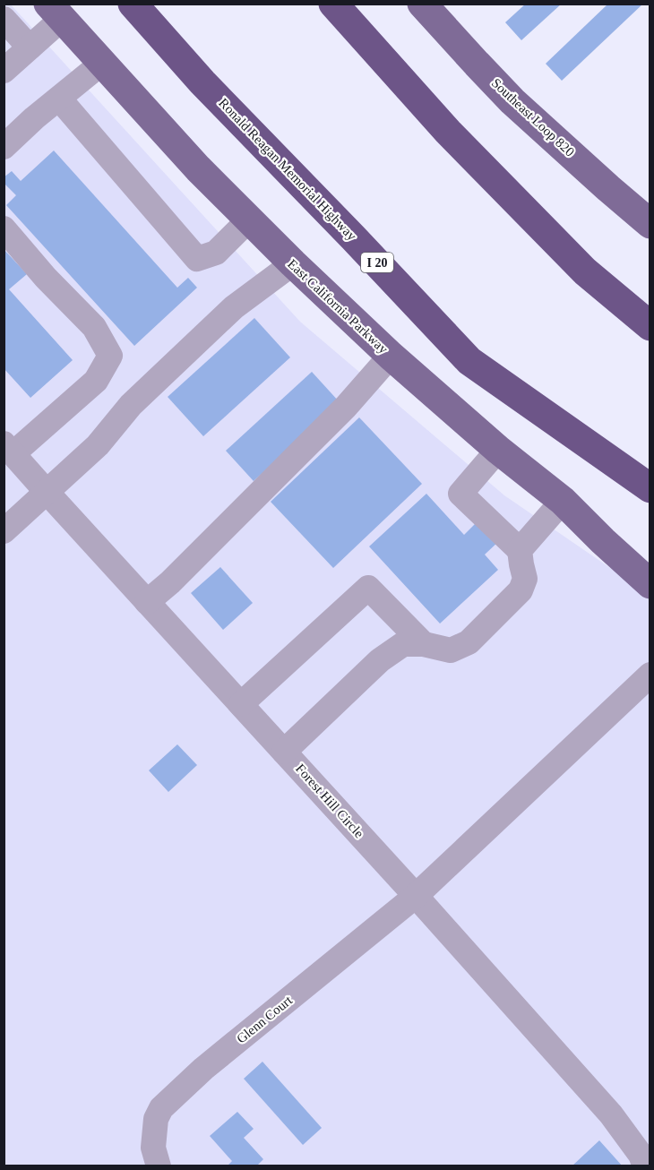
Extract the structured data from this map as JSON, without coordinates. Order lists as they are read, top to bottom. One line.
{"streets":{"highway":["Ronald Reagan Memorial Highway","I 20"],"main road":["Southeast Loop 820","East California Parkway"],"street":["Forest Hill Circle","Glenn Court"]},"crossings":[["Forest Hill Circle","Glenn Court"]]}
